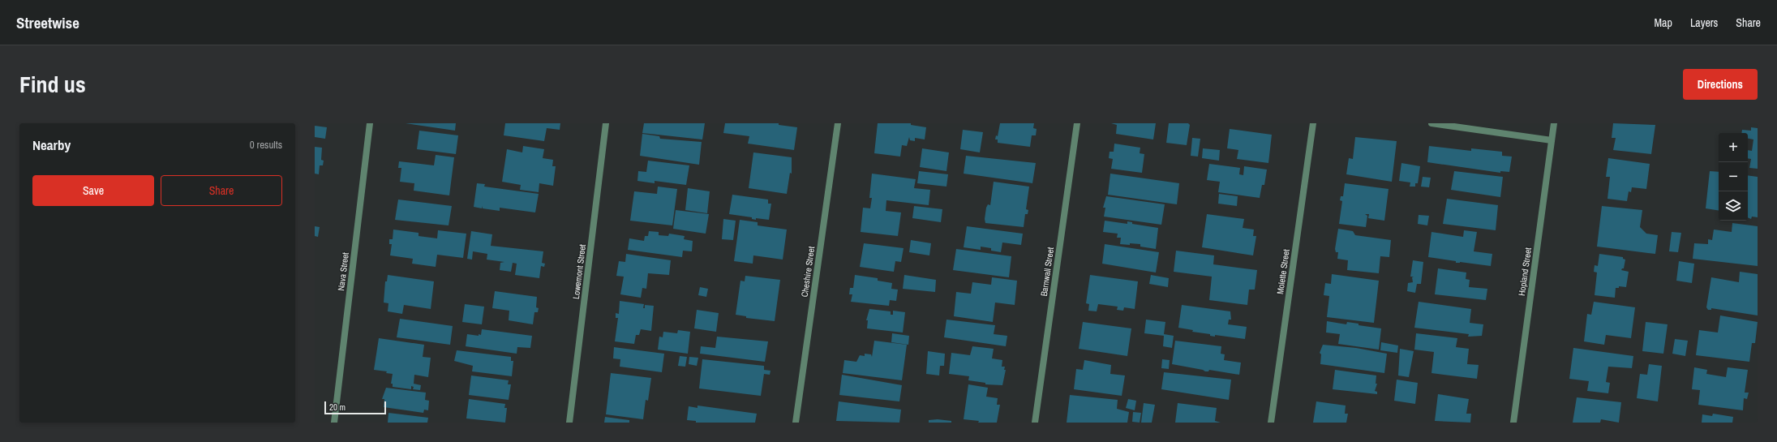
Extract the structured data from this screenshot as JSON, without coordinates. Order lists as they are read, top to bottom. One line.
{"streets":{"street":["Nava Street","Lowemont Street","Cheshire Street","Barnwall Street","Molette Street","Hopland Street"]},"scale_bar":"20 m","page":{"header":"Streetwise","nav":["Map","Layers","Share"],"title":"Find us","buttons":["Directions",["Save","Share"]],"heading":["Nearby","0 results"],"map_buttons":["+","−"],"scale":"20 m"}}
